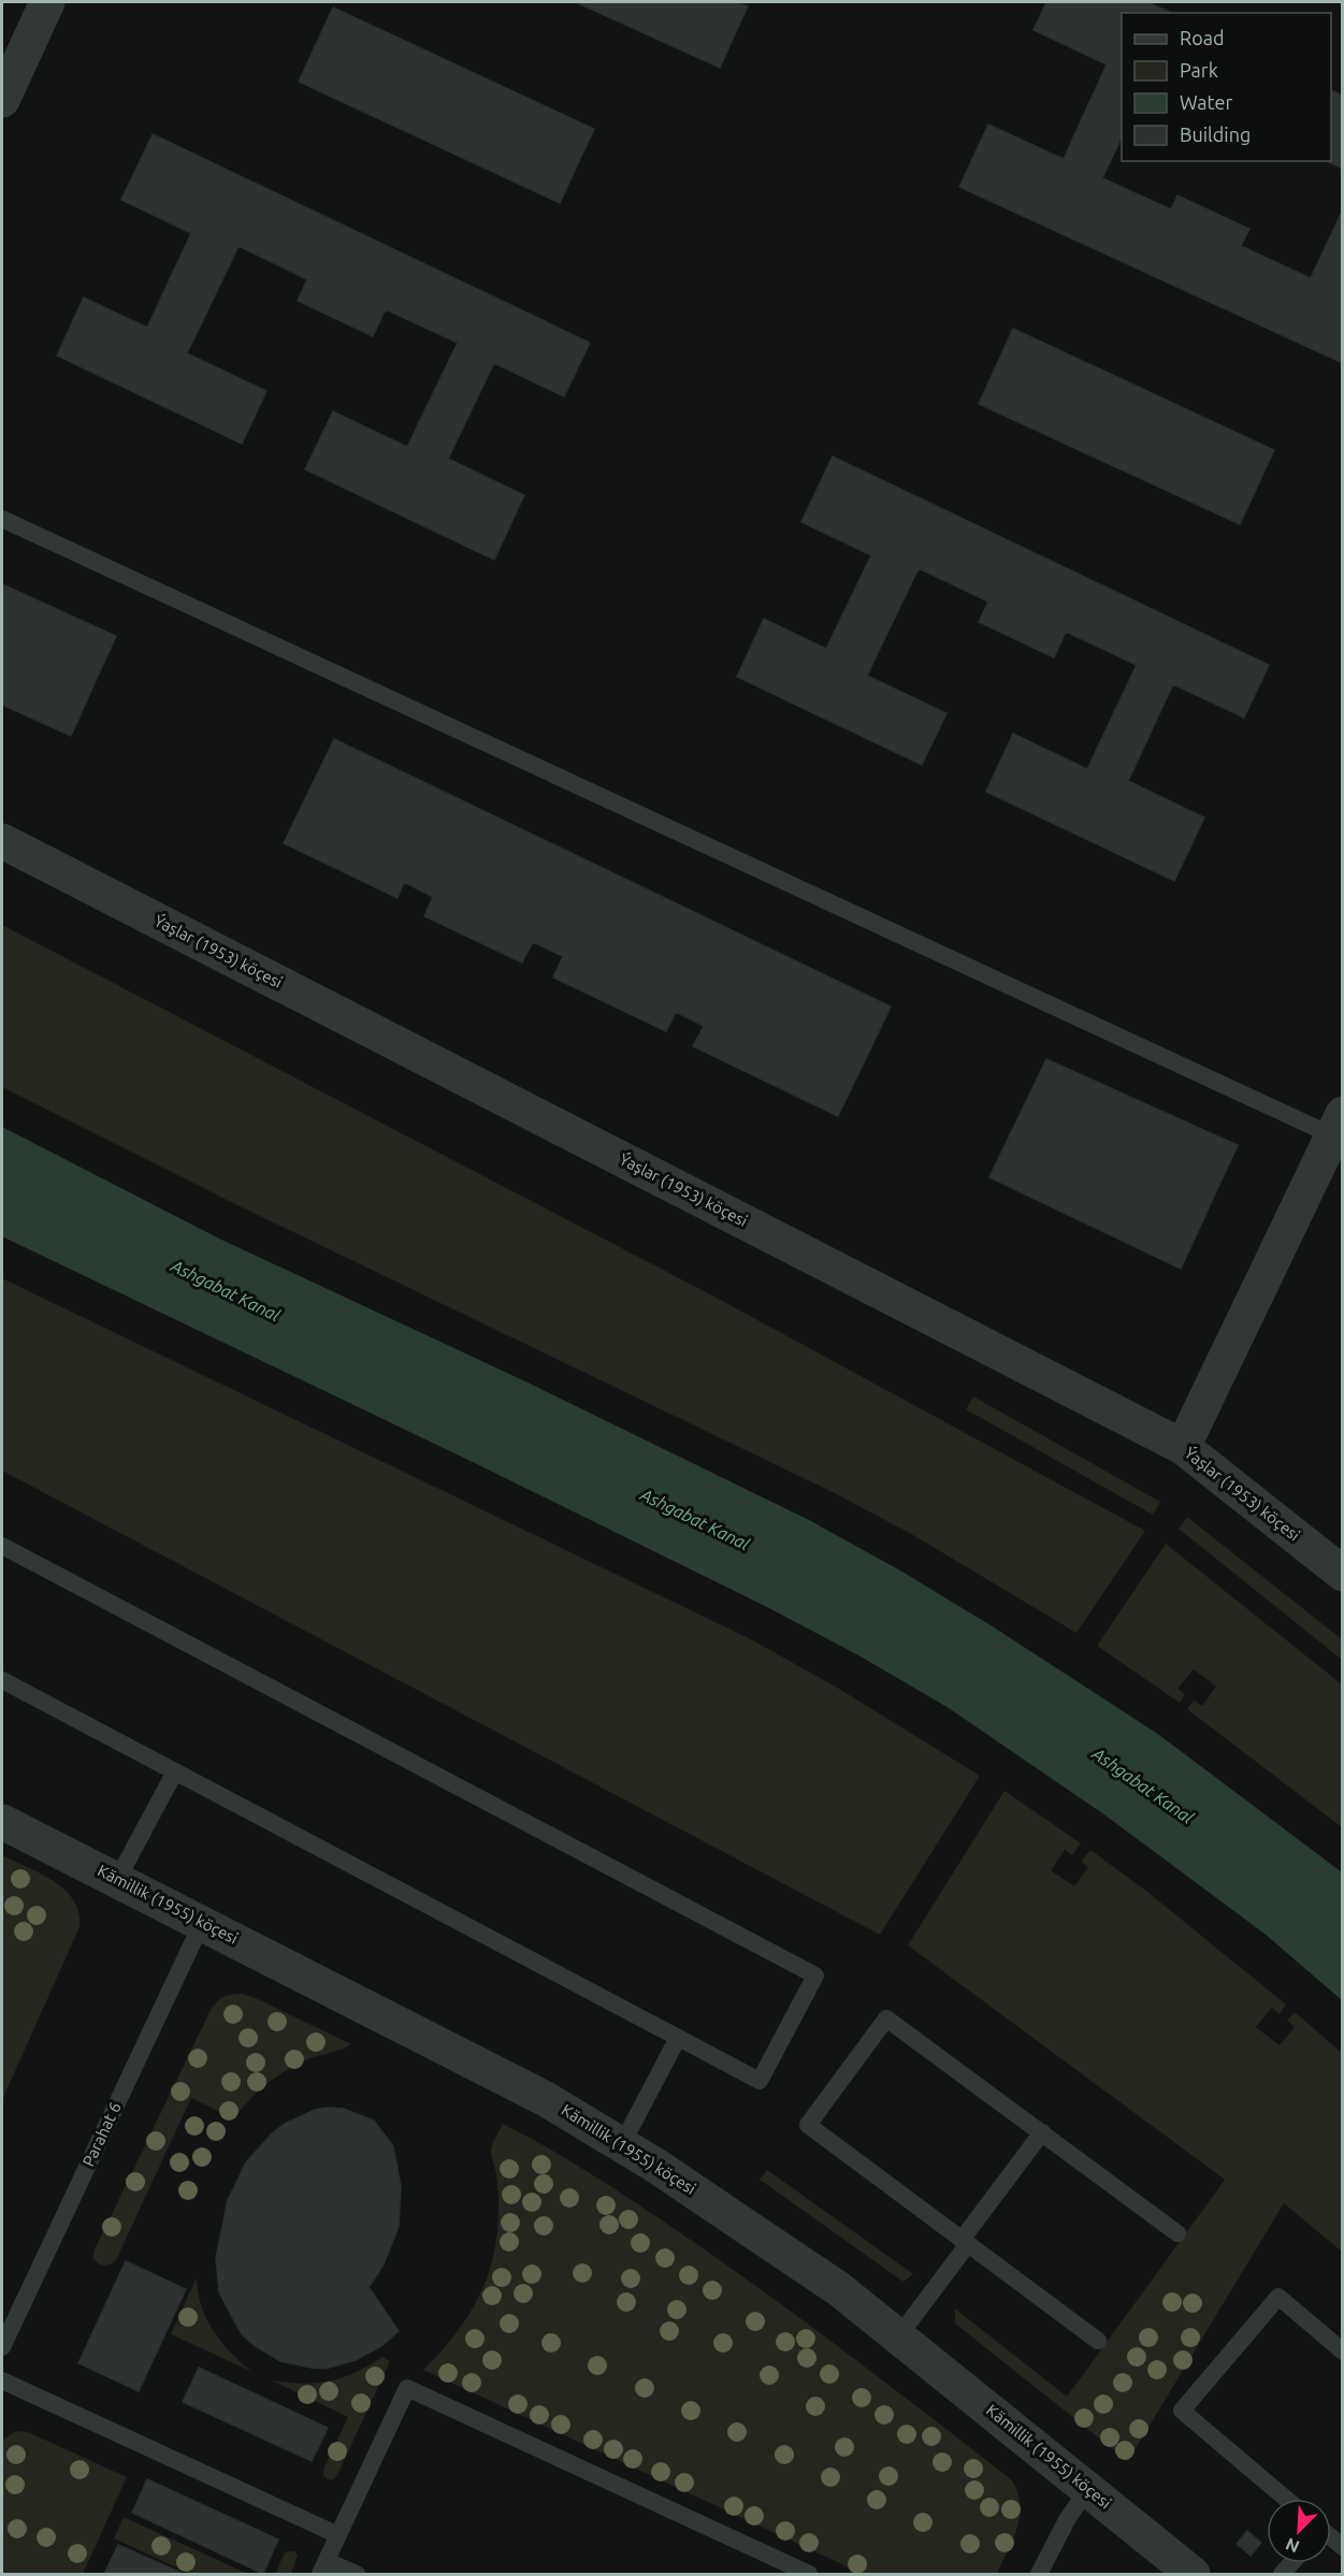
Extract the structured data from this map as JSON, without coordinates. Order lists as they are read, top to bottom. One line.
{"streets":{"street":["Ýaşlar (1953) köçesi","Kämillik (1955) köçesi"],"lane":["Parahat 6"]},"crossings":[["Kämillik (1955) köçesi","Parahat 6"]],"water":["Ashgabat Kanal"],"legend":["Road","Park","Water","Building"],"north":"bottom left"}
